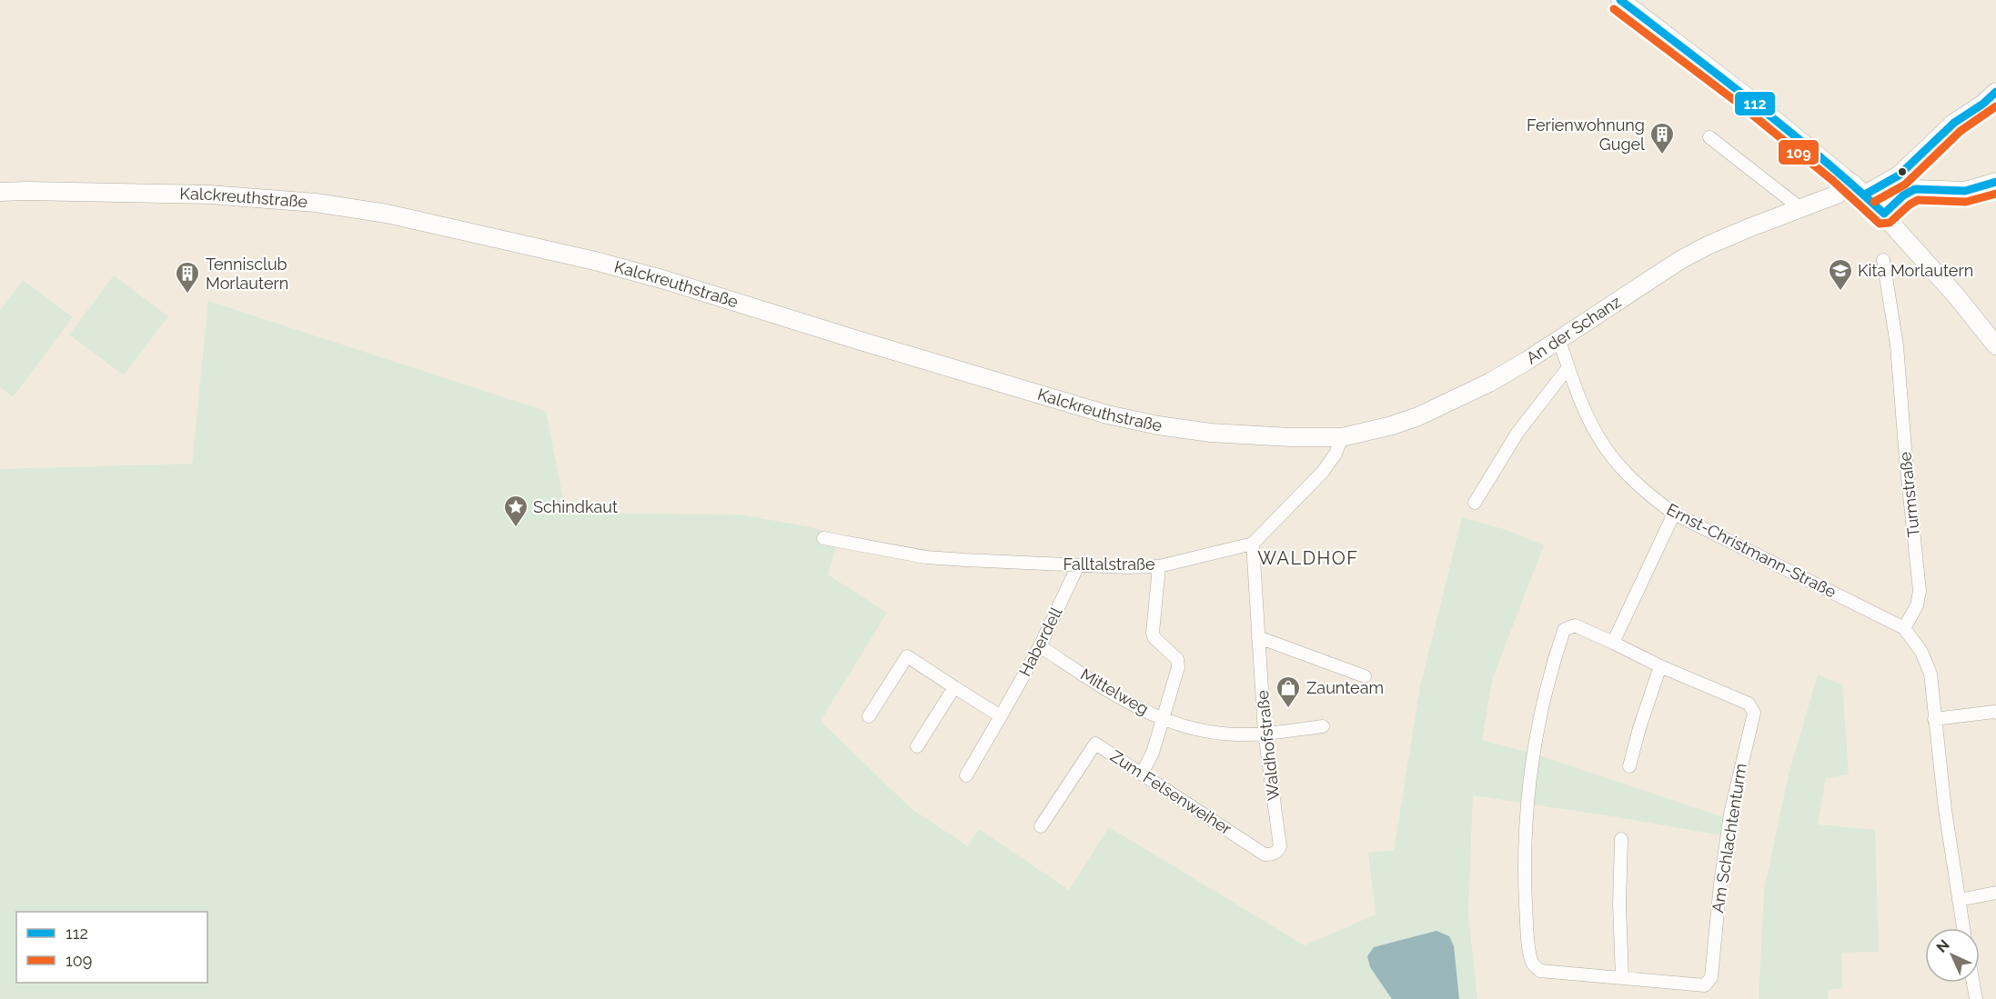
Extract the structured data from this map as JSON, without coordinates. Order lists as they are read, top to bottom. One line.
{"streets":{"street":["Kalckreuthstraße","An der Schanz","Turmstraße","Ernst-Christmann-Straße","Falltalstraße","Haberdell","Mittelweg","Waldhofstraße","Zum Felsenweiher","Am Schlachtenturm"]},"crossings":[["Kalckreuthstraße","An der Schanz"],["An der Schanz","Ernst-Christmann-Straße"],["Turmstraße","Ernst-Christmann-Straße"],["Falltalstraße","Haberdell"],["Falltalstraße","Waldhofstraße"],["Haberdell","Mittelweg"],["Mittelweg","Waldhofstraße"],["Waldhofstraße","Zum Felsenweiher"]],"districts":["WALDHOF"],"places":{"building":["Ferienwohnung Gugel","Tennisclub Morlautern"],"school or university":["Kita Morlautern"],"place":["Schindkaut"],"shop":["Zaunteam"]},"lines":["transit line 112","transit line 109"],"legend":["112","109"],"north":"top left"}
